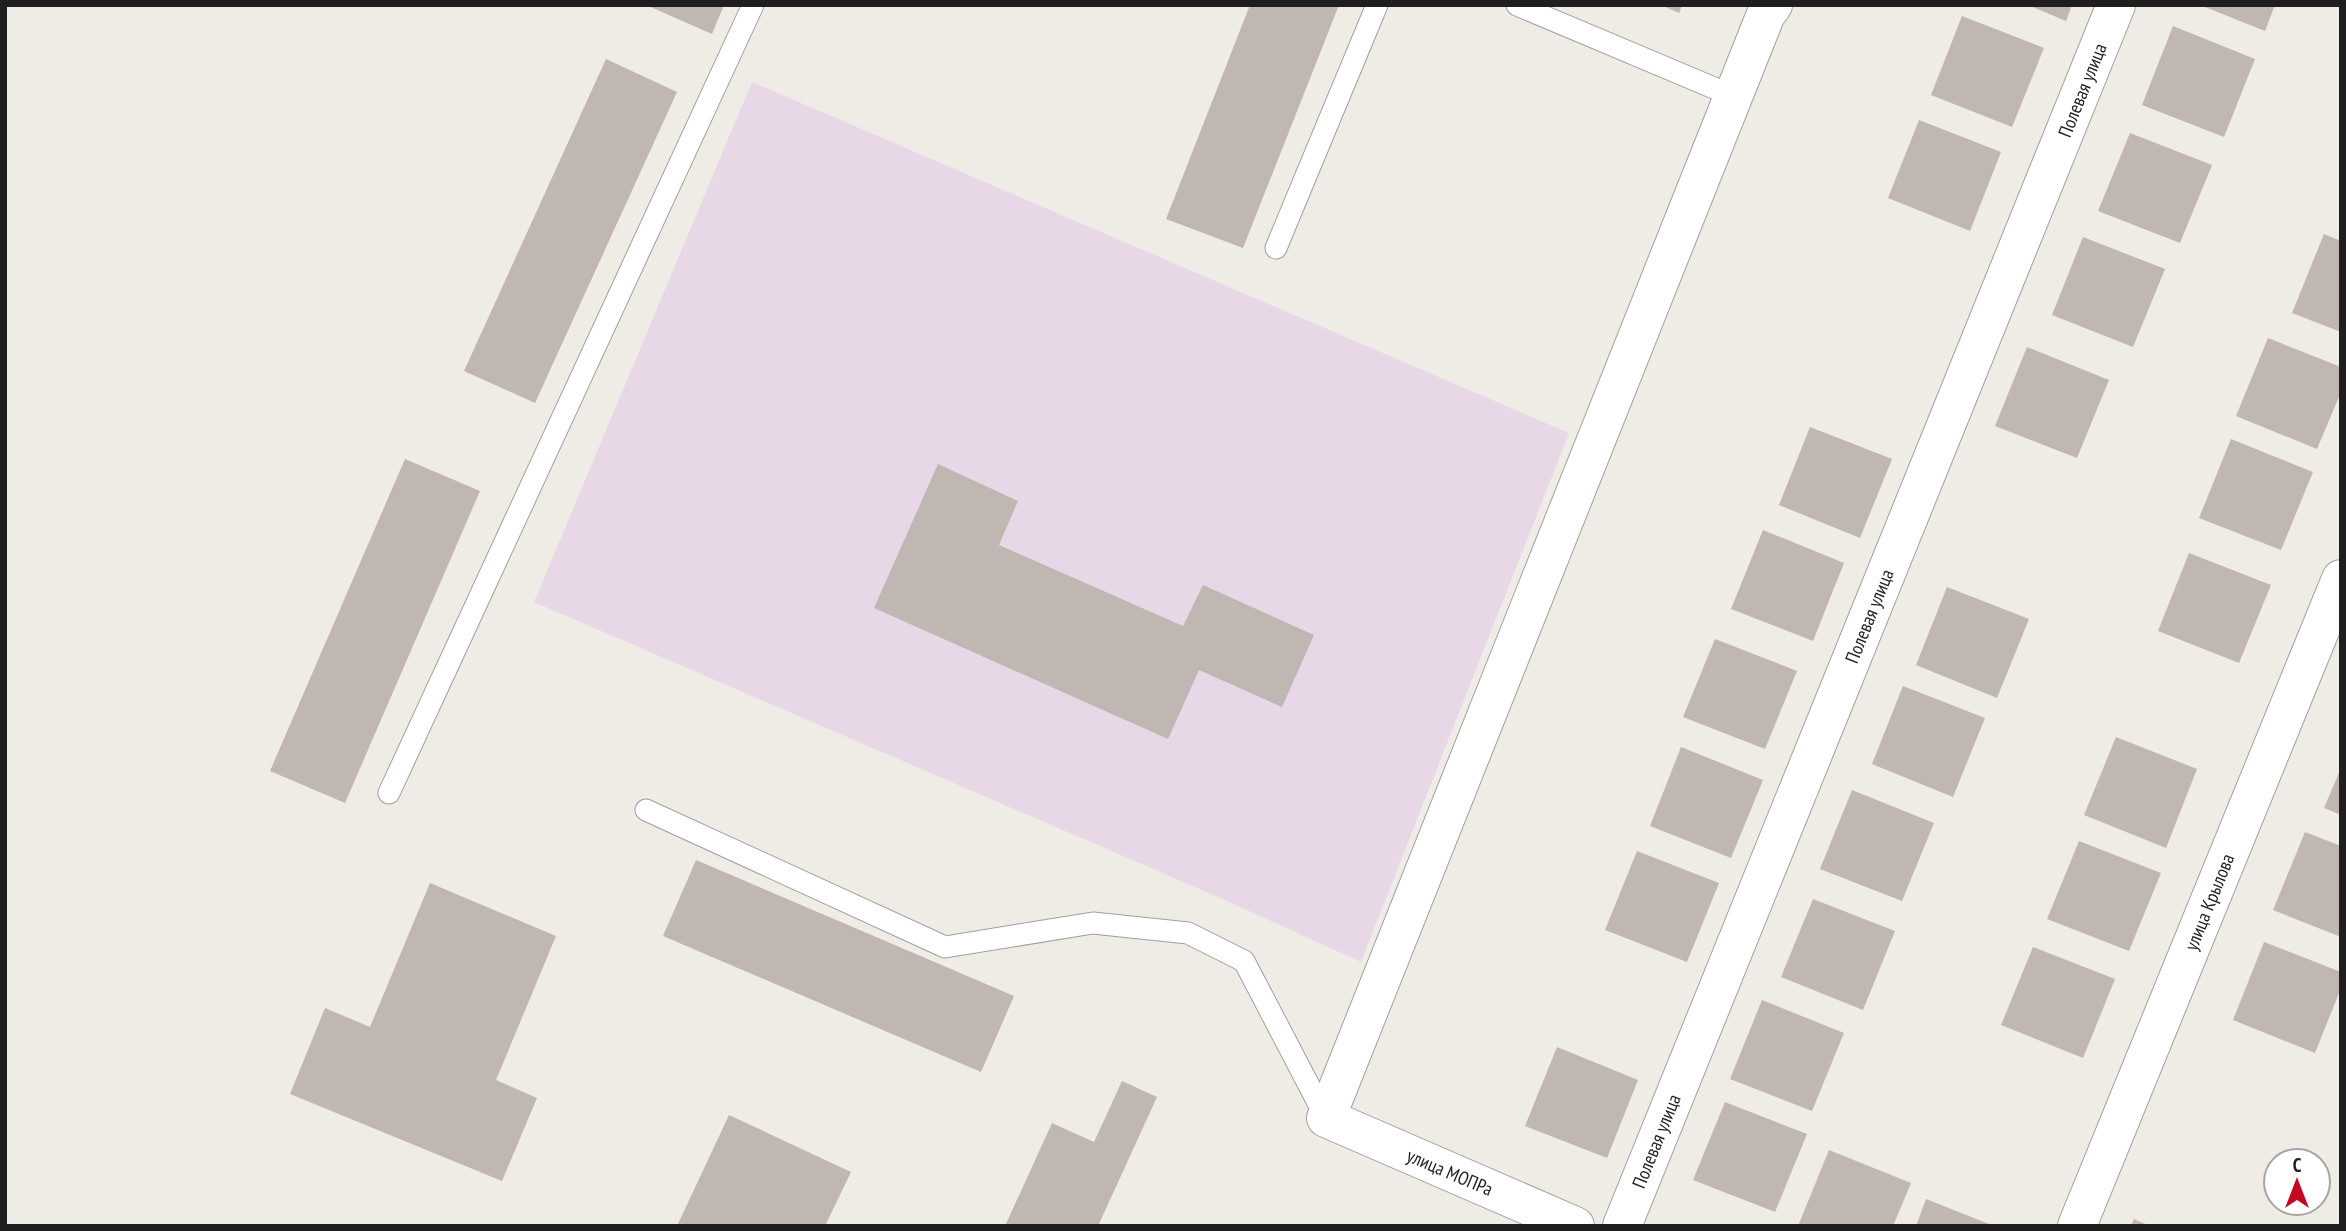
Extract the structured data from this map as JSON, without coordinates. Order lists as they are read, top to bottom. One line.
{"streets":{"street":["Полевая улица","улица Крылова","улица МОПРа"]},"north":"top"}
